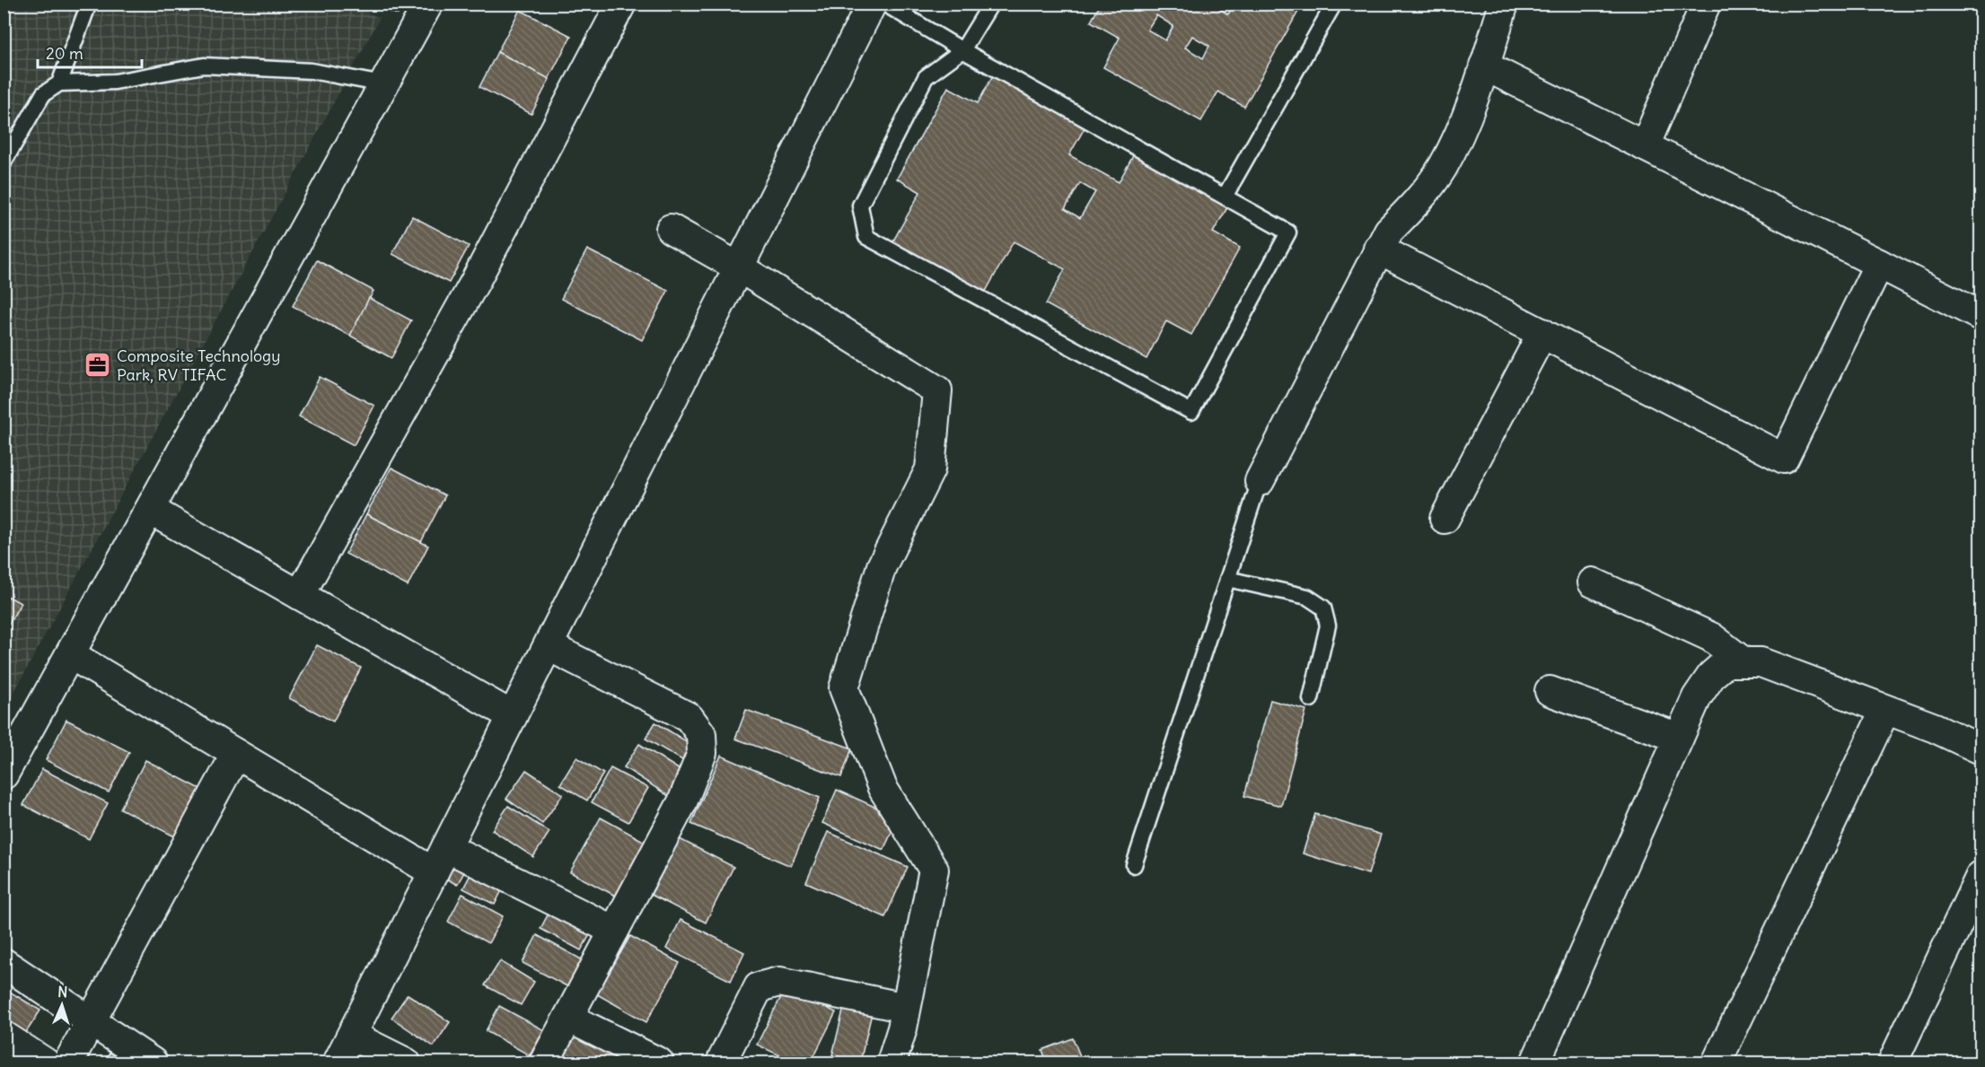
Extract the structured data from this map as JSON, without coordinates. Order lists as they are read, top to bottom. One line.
{"places":{"office":["Composite Technology Park, RV TIFAC"]},"scale_bar":"20 m","north":"top"}
